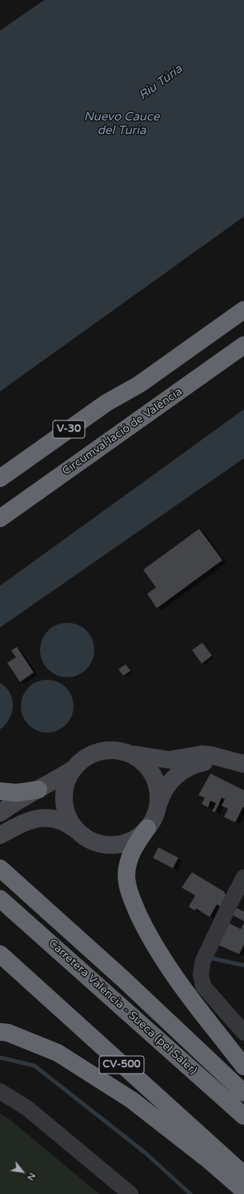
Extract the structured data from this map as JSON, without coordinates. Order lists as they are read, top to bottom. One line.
{"streets":{"highway":["V-30","Circumval·lació de València","Carretera València - Sueca (pel Saler)","CV-500"]},"water":["Riu Túria","Nuevo Cauce del Turia"],"north":"bottom right"}
